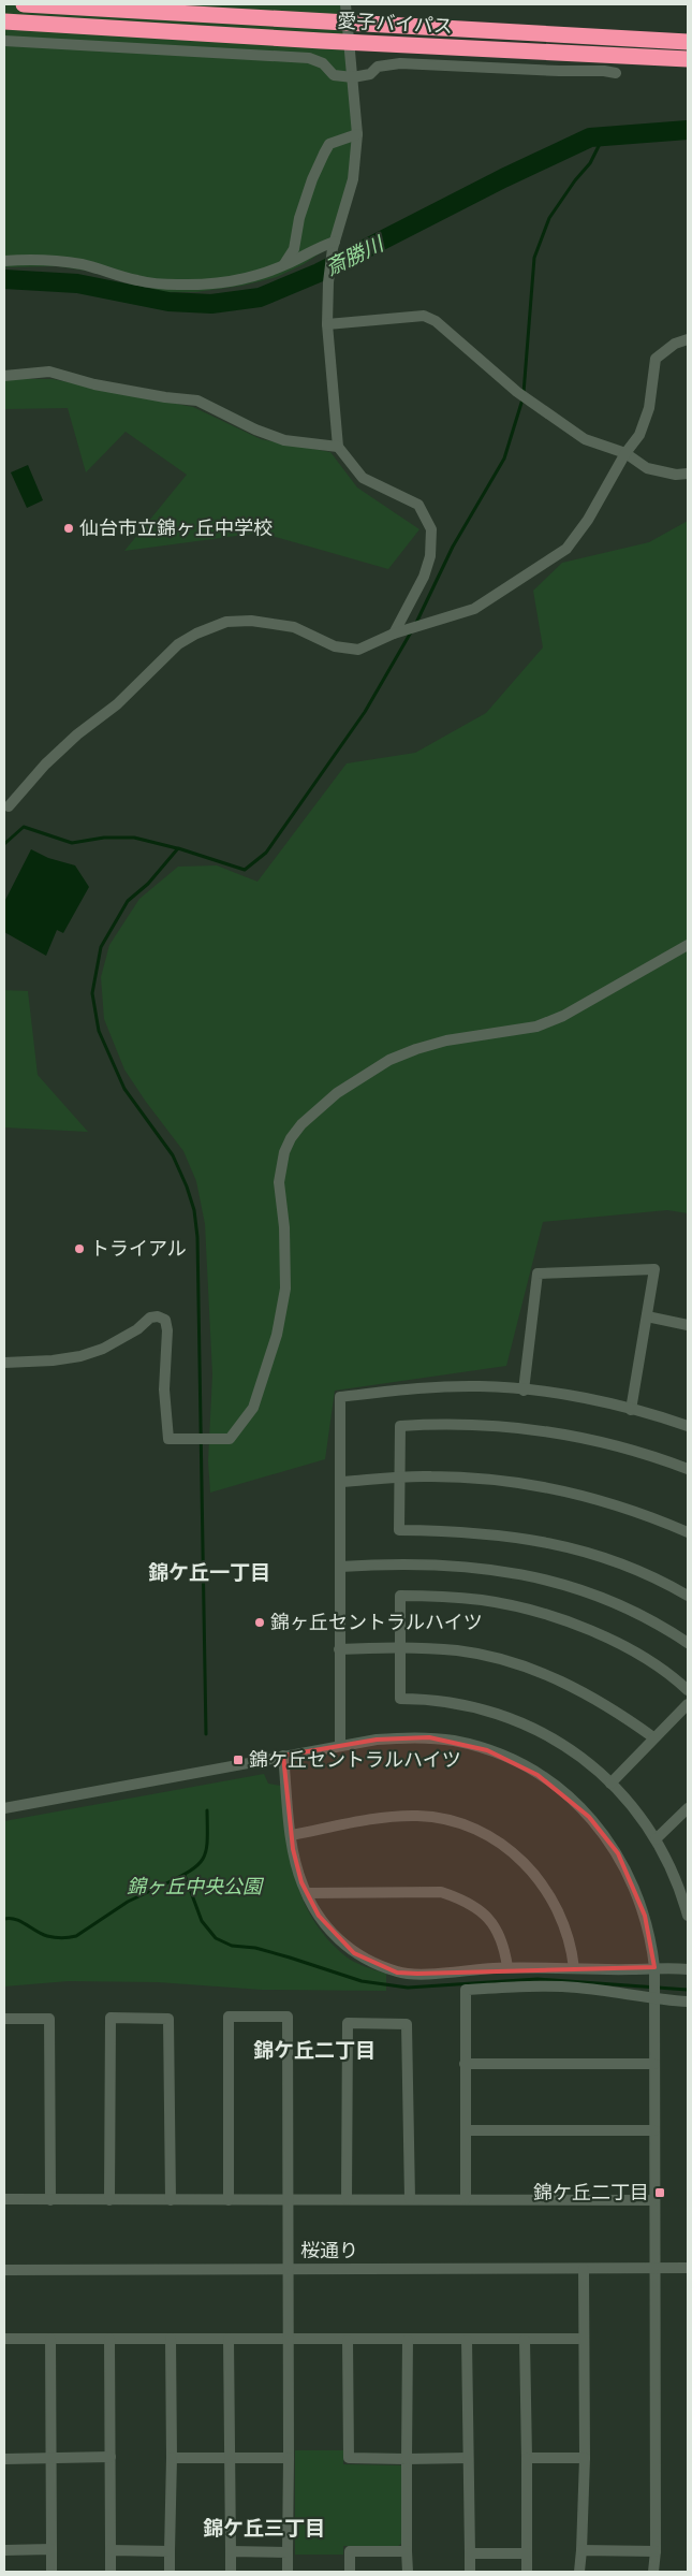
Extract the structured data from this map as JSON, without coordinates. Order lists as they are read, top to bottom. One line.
{"streets":{"highway":["愛子バイパス"],"street":["桜通り"]},"districts":["錦ケ丘一丁目","錦ケ丘二丁目","錦ケ丘三丁目"],"water":["斎勝川"],"parks":["錦ヶ丘中央公園"],"places":{"other":["仙台市立錦ヶ丘中学校","トライアル","錦ヶ丘セントラルハイツ"],"transit":["錦ケ丘セントラルハイツ","錦ケ丘二丁目"]}}
